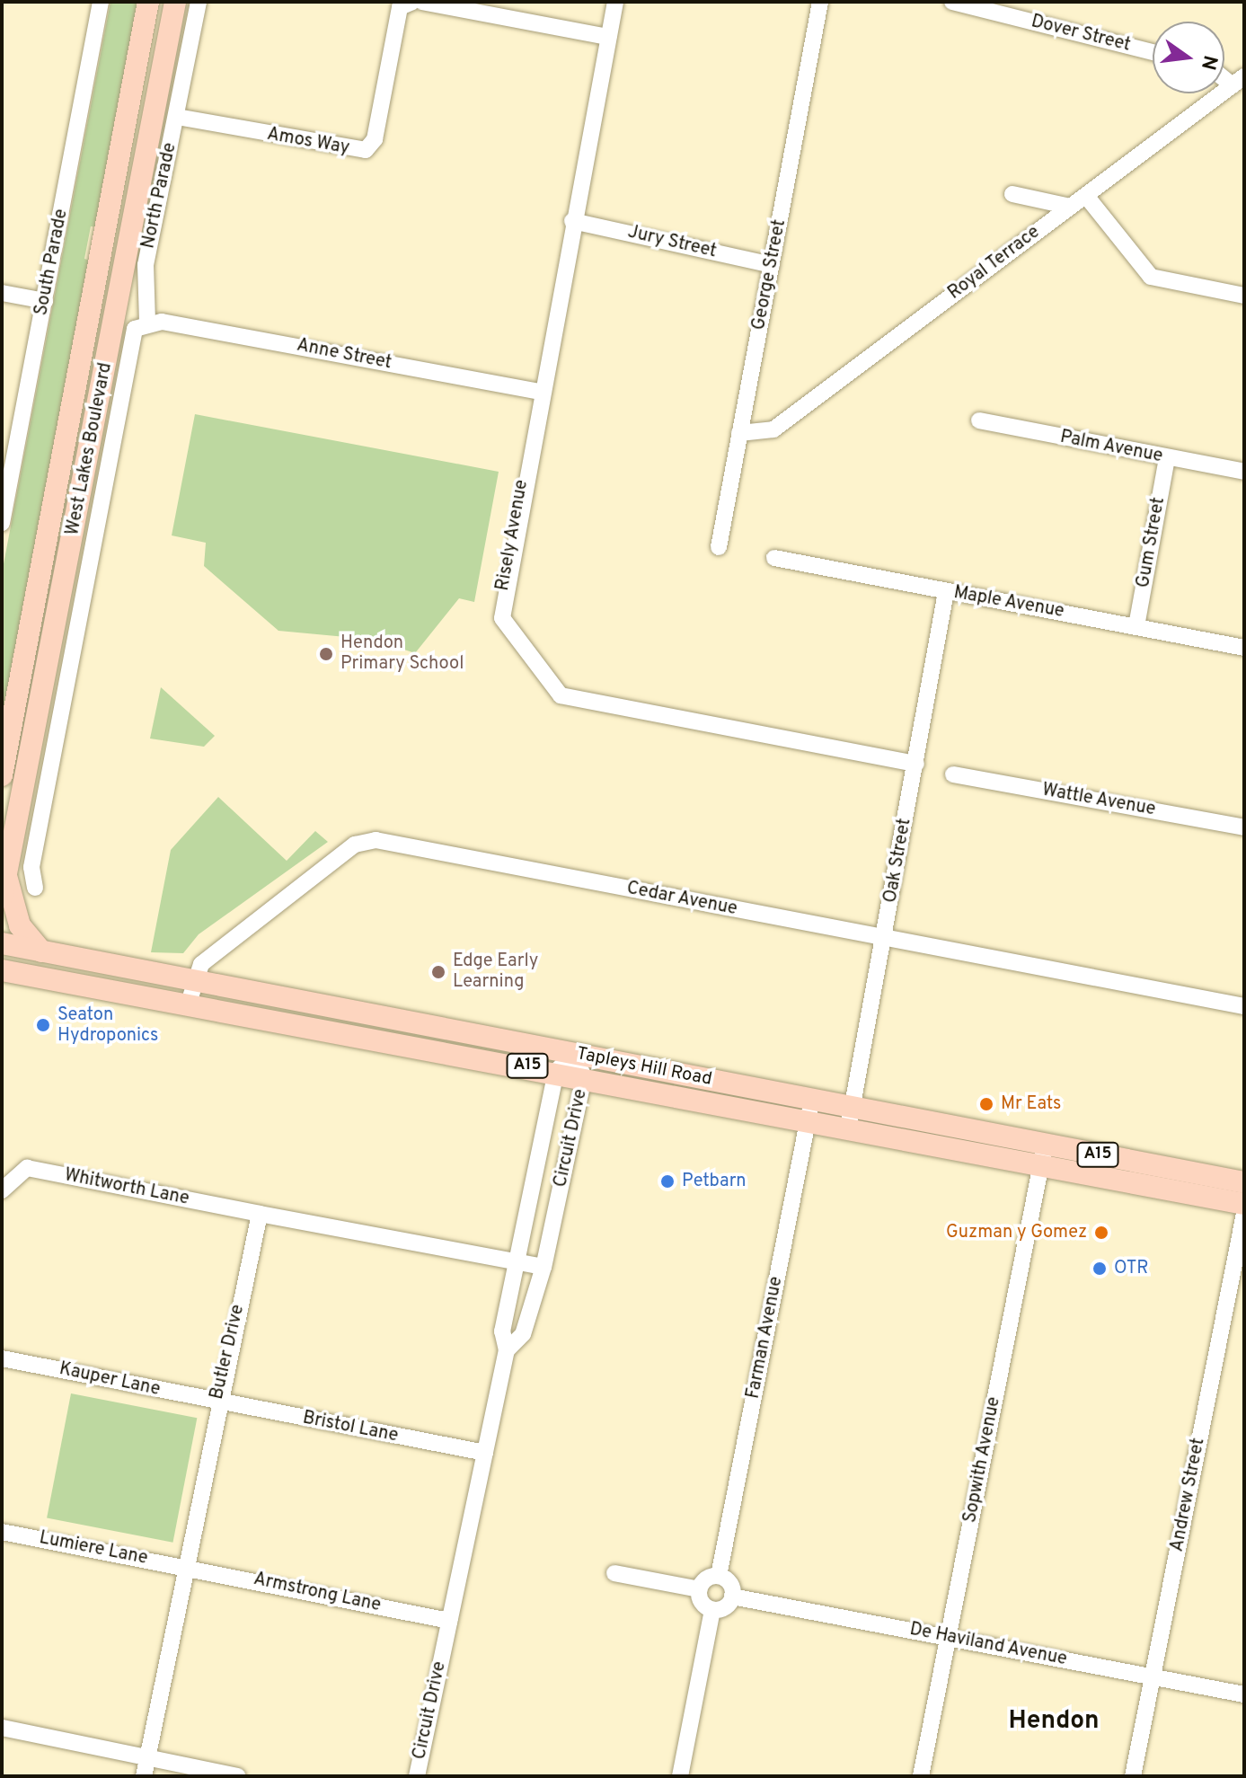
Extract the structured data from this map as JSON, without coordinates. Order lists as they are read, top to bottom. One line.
{"streets":{"main road":["West Lakes Boulevard","A15","Tapleys Hill Road"],"street":["Dover Street","Amos Way","North Parade","Jury Street","South Parade","Royal Terrace","George Street","Anne Street","Palm Avenue","Risely Avenue","Gum Street","Maple Avenue","Wattle Avenue","Oak Street","Cedar Avenue","Circuit Drive","Whitworth Lane","Farman Avenue","Butler Drive","Kauper Lane","Bristol Lane","Sopwith Avenue","Andrew Street","Lumiere Lane","Armstrong Lane","De Haviland Avenue"]},"crossings":[["Amos Way","North Parade"],["North Parade","Anne Street"],["Jury Street","George Street"],["Jury Street","Risely Avenue"],["Royal Terrace","George Street"],["Anne Street","Risely Avenue"],["Palm Avenue","Gum Street"],["Risely Avenue","Oak Street"],["Gum Street","Maple Avenue"],["Maple Avenue","Oak Street"],["Oak Street","Cedar Avenue"],["Oak Street","Tapleys Hill Road"],["Cedar Avenue","Tapleys Hill Road"],["Tapleys Hill Road","Circuit Drive"],["Tapleys Hill Road","Farman Avenue"],["Tapleys Hill Road","Sopwith Avenue"],["Circuit Drive","Bristol Lane"],["Circuit Drive","Armstrong Lane"],["Whitworth Lane","Butler Drive"],["Butler Drive","Kauper Lane"],["Butler Drive","Bristol Lane"],["Butler Drive","Lumiere Lane"],["Butler Drive","Armstrong Lane"],["Kauper Lane","Bristol Lane"],["Sopwith Avenue","De Haviland Avenue"],["Andrew Street","De Haviland Avenue"],["Lumiere Lane","Armstrong Lane"]],"districts":["Hendon"],"places":["Hendon Primary School","Edge Early Learning","Seaton Hydroponics","Mr Eats","Petbarn","Guzman y Gomez","OTR"],"north":"right"}
